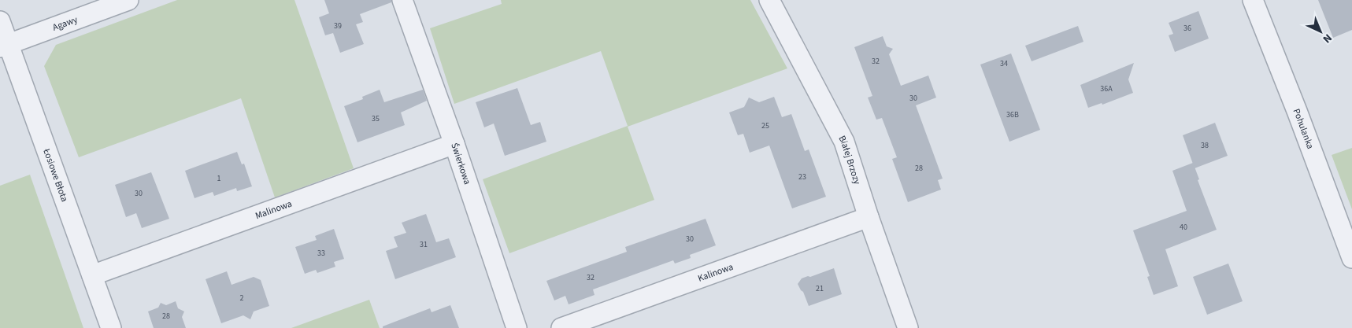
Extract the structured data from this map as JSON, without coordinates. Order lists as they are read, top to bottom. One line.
{"streets":{"street":["Agawy","Pohulanka","Białej Brzozy","Świerkowa","Łosiowe Błota","Malinowa","Kalinowa"]},"crossings":[["Agawy","Łosiowe Błota"],["Białej Brzozy","Kalinowa"],["Świerkowa","Malinowa"],["Łosiowe Błota","Malinowa"]],"house_numbers":["39","36","32","34","36A","30","36B","35","25","38","28","23","1","30","40","30","31","33","32","21","2","28"],"north":"bottom right"}
